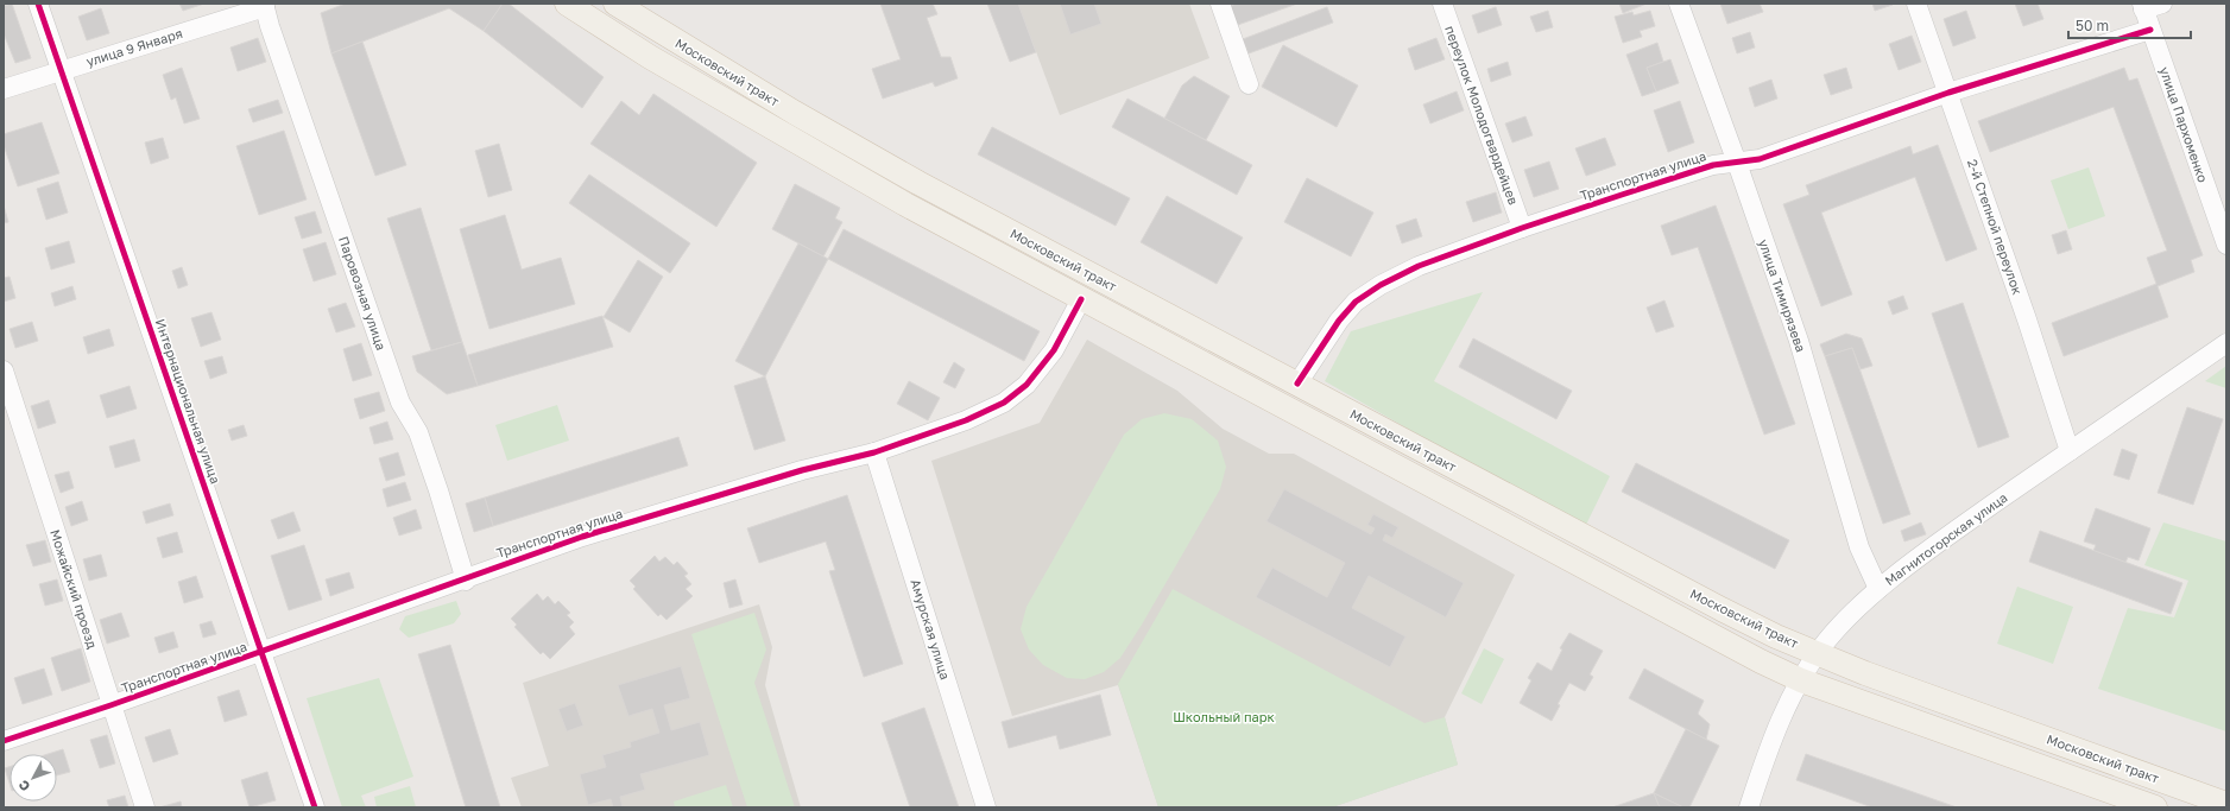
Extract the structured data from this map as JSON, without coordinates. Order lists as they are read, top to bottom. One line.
{"streets":{"main road":["Московский тракт"],"street":["улица 9 Января","переулок Молодогвардейцев","улица Пархоменко","Транспортная улица","2-й Степной переулок","Паровозная улица","улица Тимирязева","Интернациональная улица","Магнитогорская улица","Можайский проезд","Амурская улица"]},"crossings":[["улица 9 Января","Паровозная улица"],["улица 9 Января","Интернациональная улица"],["Московский тракт","Транспортная улица"],["Московский тракт","Магнитогорская улица"],["переулок Молодогвардейцев","Транспортная улица"],["улица Пархоменко","Транспортная улица"],["Транспортная улица","2-й Степной переулок"],["Транспортная улица","Паровозная улица"],["Транспортная улица","улица Тимирязева"],["Транспортная улица","Интернациональная улица"],["Транспортная улица","Можайский проезд"],["Транспортная улица","Амурская улица"],["2-й Степной переулок","Магнитогорская улица"],["улица Тимирязева","Магнитогорская улица"]],"parks":["Школьный парк"],"scale_bar":"50 m","north":"bottom left"}
